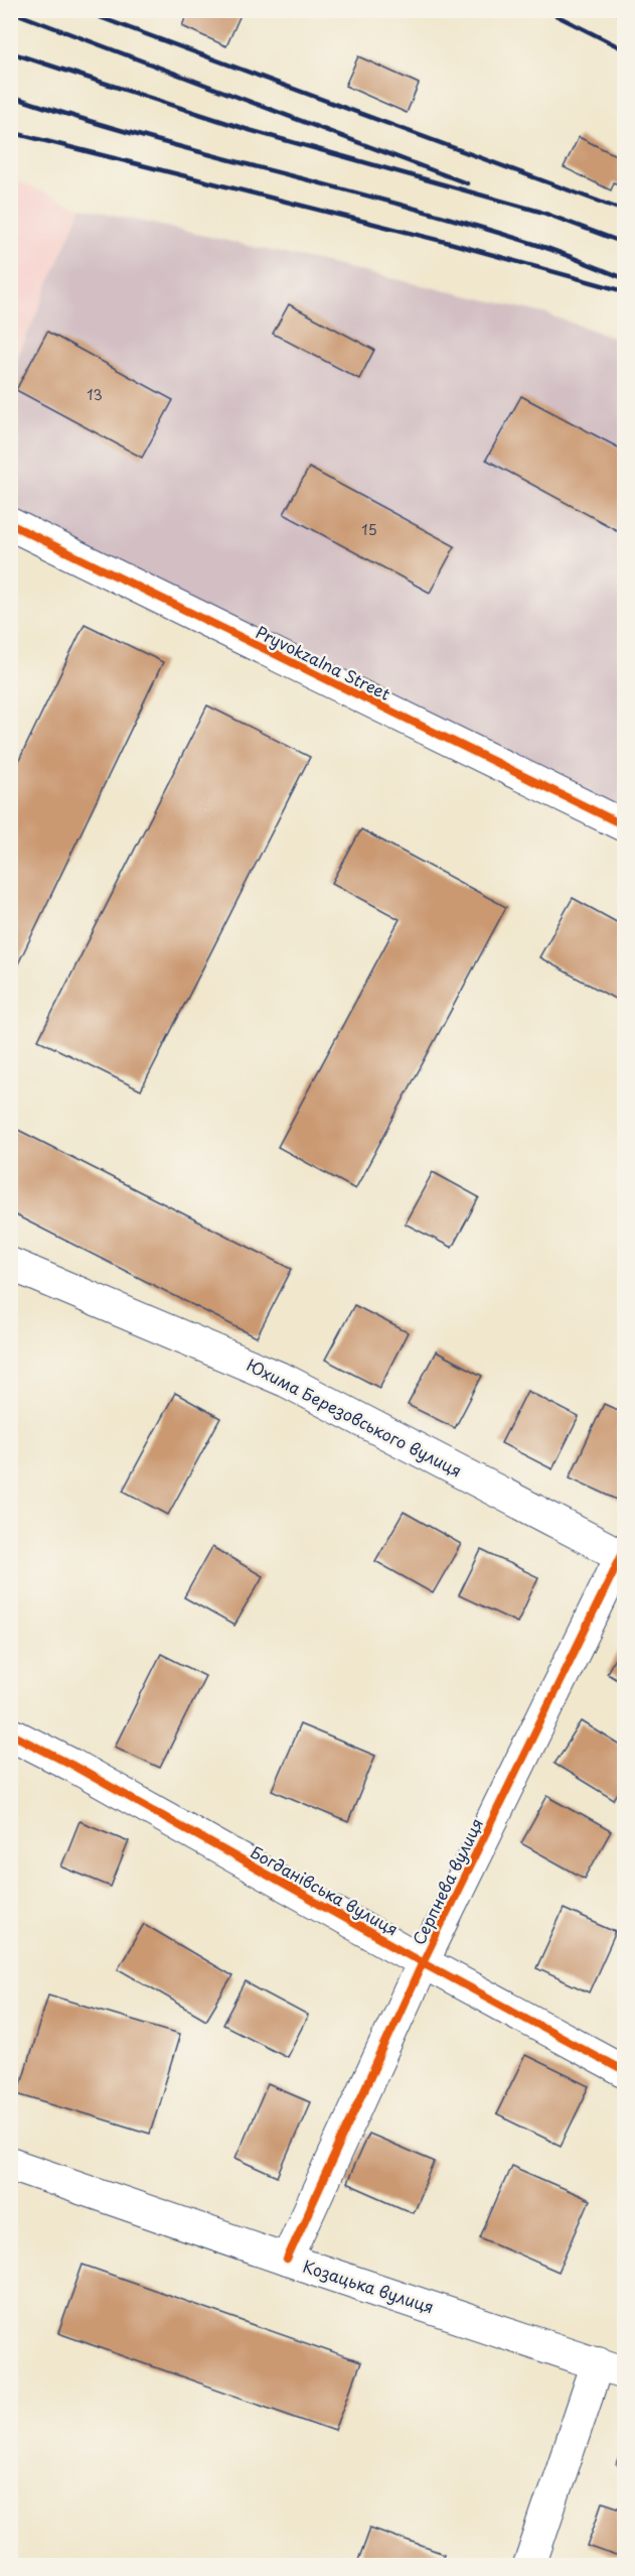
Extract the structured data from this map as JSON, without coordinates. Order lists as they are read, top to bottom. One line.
{"streets":{"street":["Pryvokzalna Street","Юхима Березовського вулиця","Серпнева вулиця","Богданівська вулиця","Козацька вулиця"]},"crossings":[["Юхима Березовського вулиця","Серпнева вулиця"],["Серпнева вулиця","Богданівська вулиця"],["Серпнева вулиця","Козацька вулиця"]],"house_numbers":["13","15"]}
